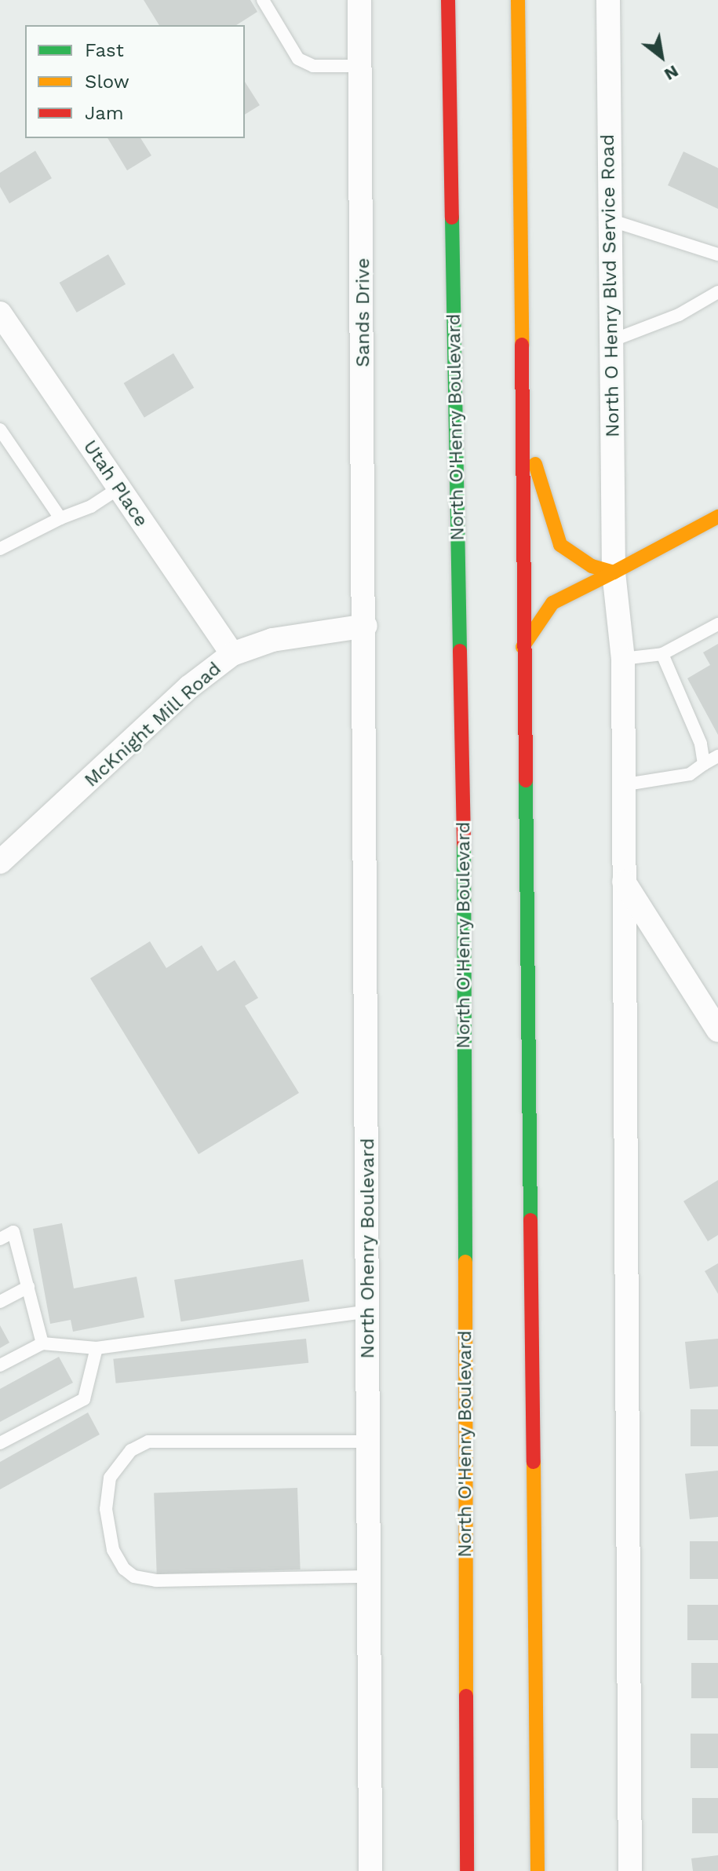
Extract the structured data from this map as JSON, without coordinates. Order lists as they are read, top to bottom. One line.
{"streets":{"main road":["North O'Henry Boulevard"],"street":["North O Henry Blvd Service Road","Sands Drive","Utah Place","McKnight Mill Road","North Ohenry Boulevard"]},"crossings":[["Sands Drive","McKnight Mill Road"],["Sands Drive","North Ohenry Boulevard"],["Utah Place","McKnight Mill Road"],["McKnight Mill Road","North Ohenry Boulevard"]],"legend":["Fast","Slow","Jam"],"north":"bottom right"}
